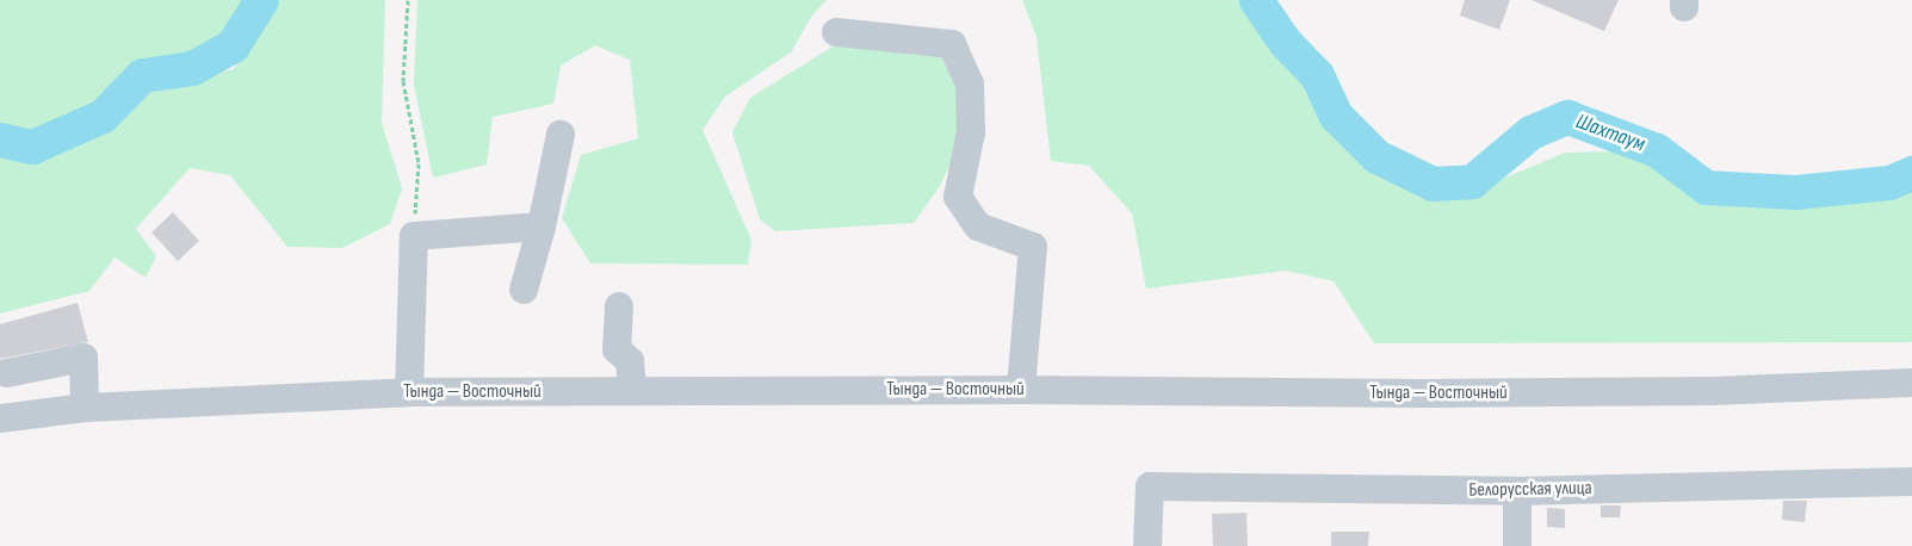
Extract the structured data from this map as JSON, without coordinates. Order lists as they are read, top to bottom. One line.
{"streets":{"street":["Тында — Восточный","Белорусская улица"]},"water":["Шахтаум"]}
